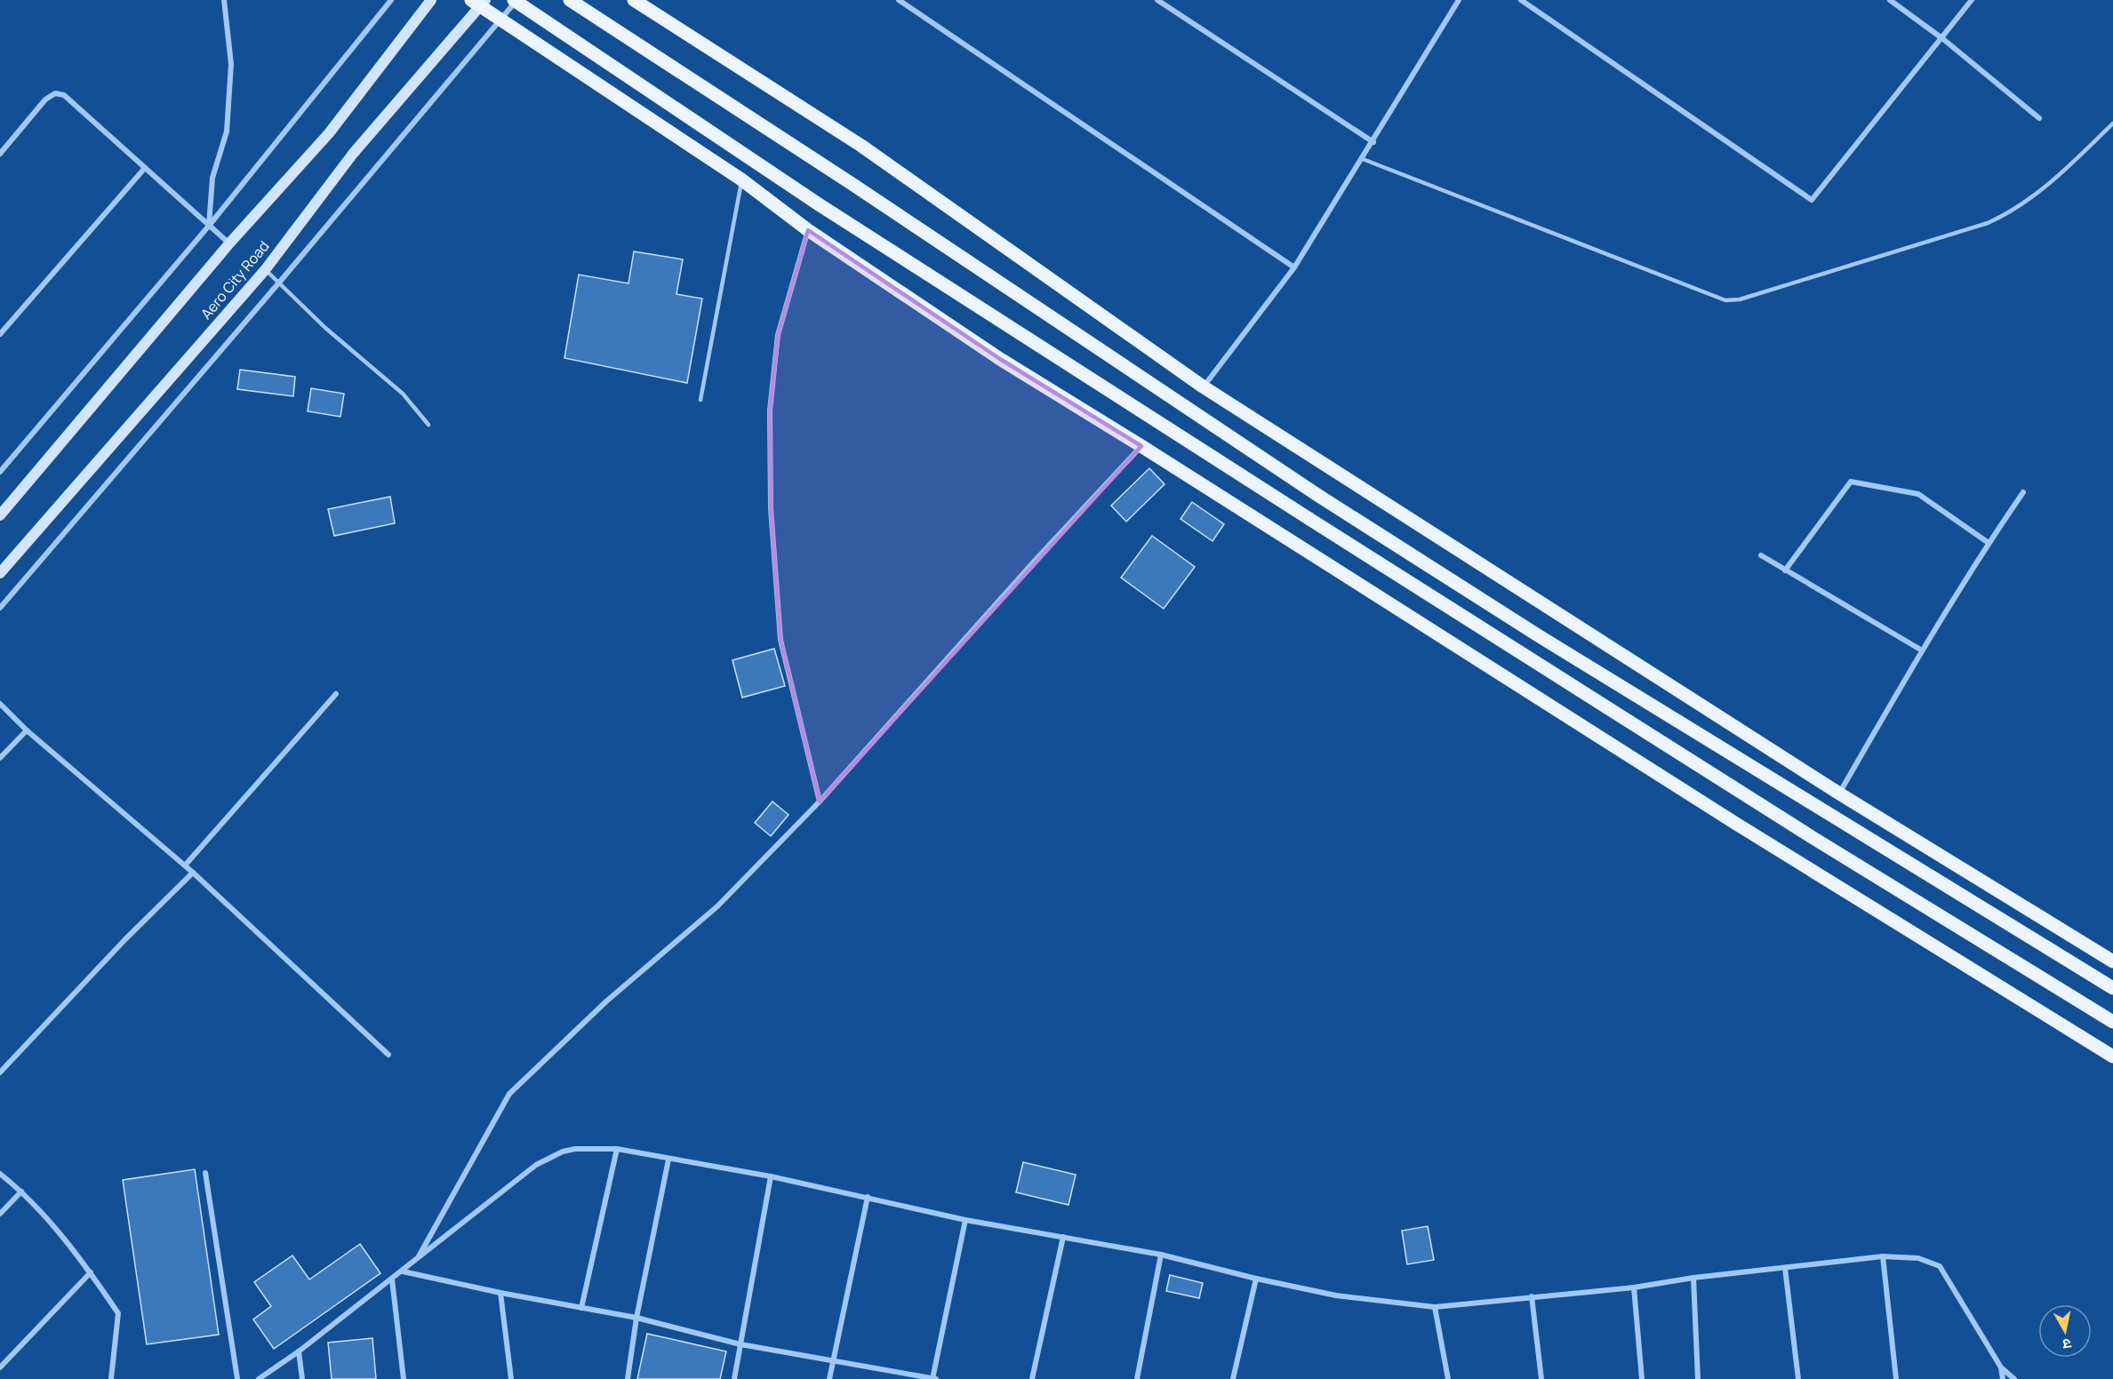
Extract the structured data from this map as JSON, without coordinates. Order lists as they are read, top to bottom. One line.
{"streets":{"street":["Aero City Road"]},"north":"bottom"}
